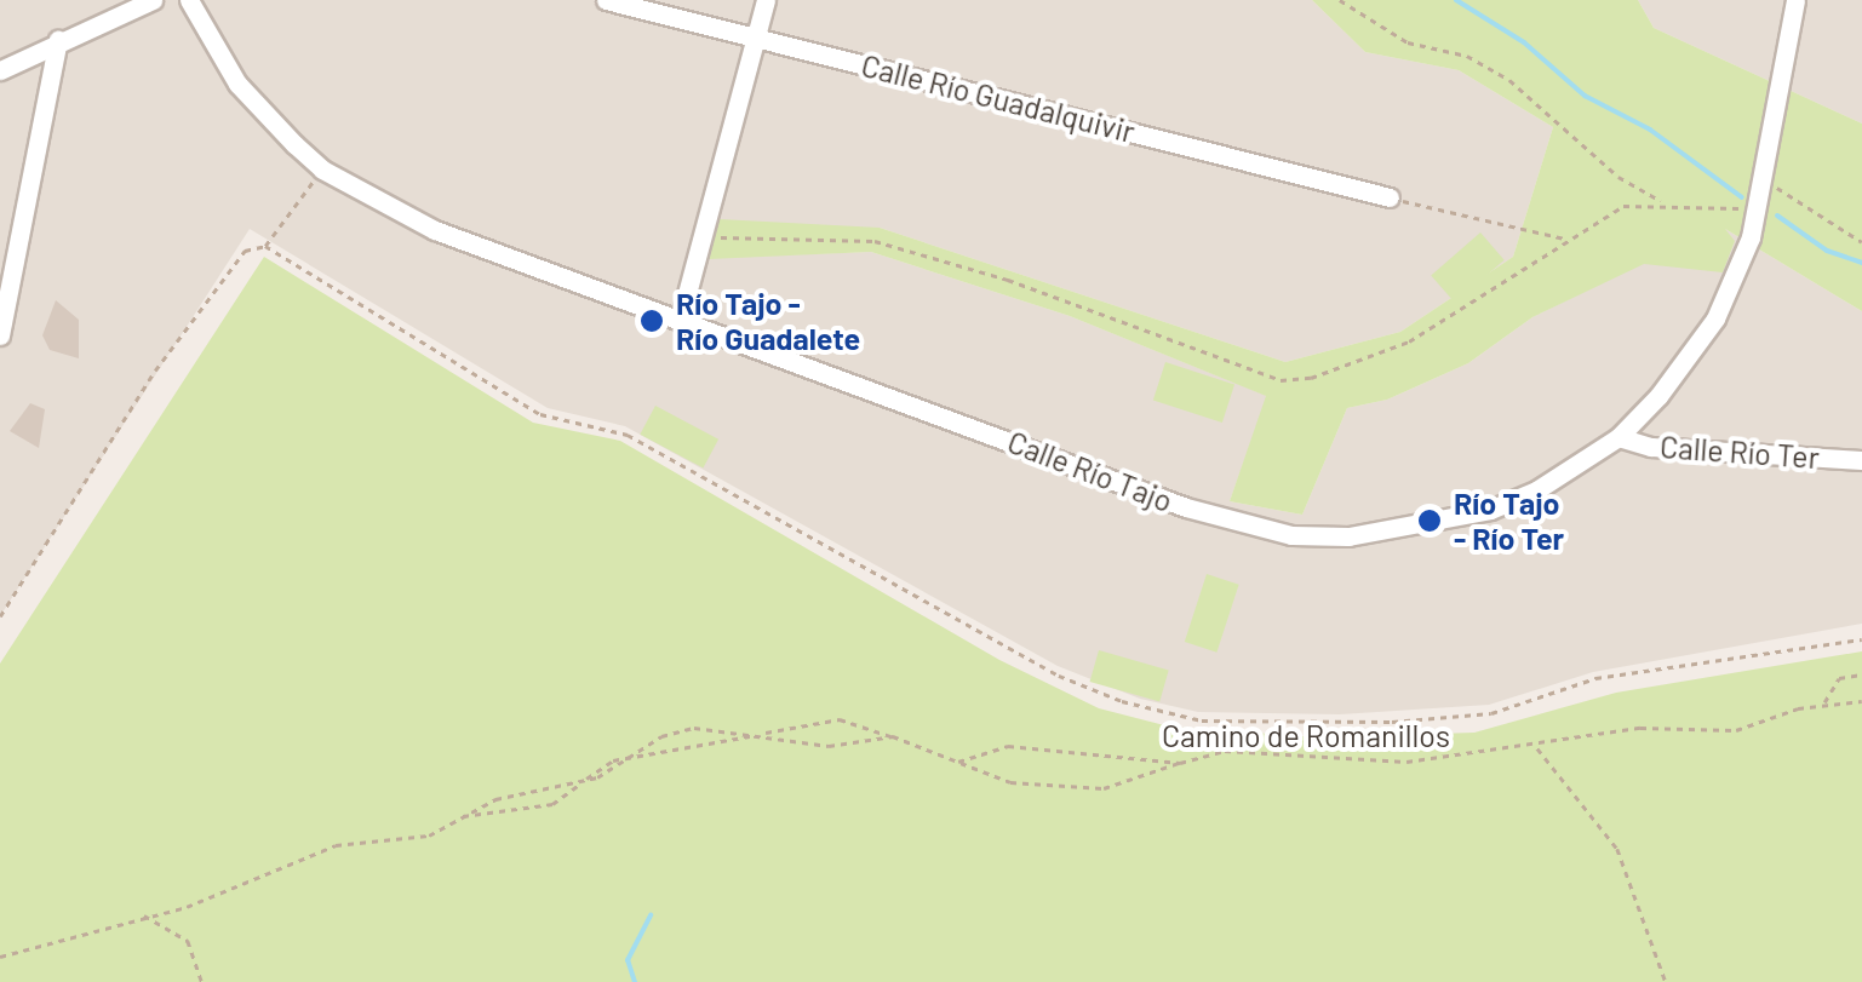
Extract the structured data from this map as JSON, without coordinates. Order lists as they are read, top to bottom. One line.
{"streets":{"street":["Calle Río Guadalquivir","Calle Río Ter","Calle Río Tajo"],"path":["Camino de Romanillos"]},"crossings":[["Calle Río Ter","Calle Río Tajo"]],"places":["Río Tajo - Río Guadalete","Río Tajo - Río Ter"]}
